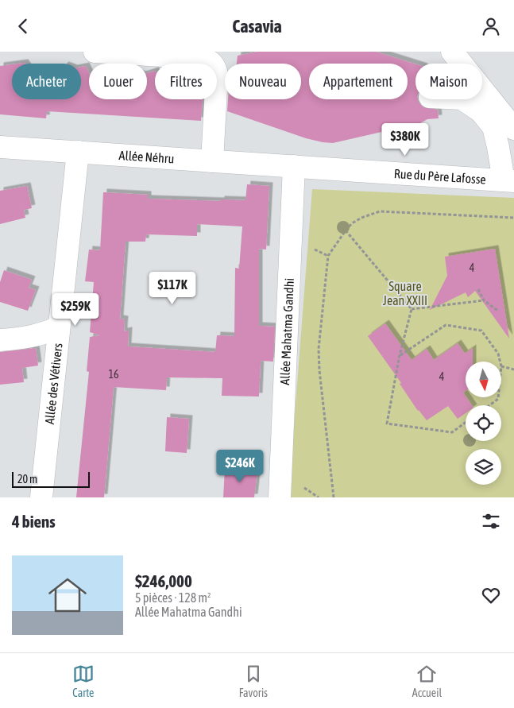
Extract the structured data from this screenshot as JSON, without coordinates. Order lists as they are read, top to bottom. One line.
{"streets":{"street":["Allée Néhru","Rue du Père Lafosse","Allée Mahatma Gandhi","Allée des Vétivers"]},"crossings":[["Allée Néhru","Rue du Père Lafosse"],["Allée Néhru","Allée Mahatma Gandhi"],["Allée Néhru","Allée des Vétivers"],["Rue du Père Lafosse","Allée Mahatma Gandhi"]],"parks":["Square Jean XXIII"],"house_numbers":["4","16","4"],"scale_bar":"20 m","north":"bottom","page":{"header":"Casavia","chip":["Acheter","Louer","Filtres","Nouveau","Appartement","Maison"],"price":["$380K","$117K","$259K","$246K"],"scale":"20 m","heading":"4 biens","list":[{"name":"$246,000","note":"5 pièces · 128 m² · Allée Mahatma Gandhi"}],"tabs":["Carte","Favoris","Accueil"]}}
